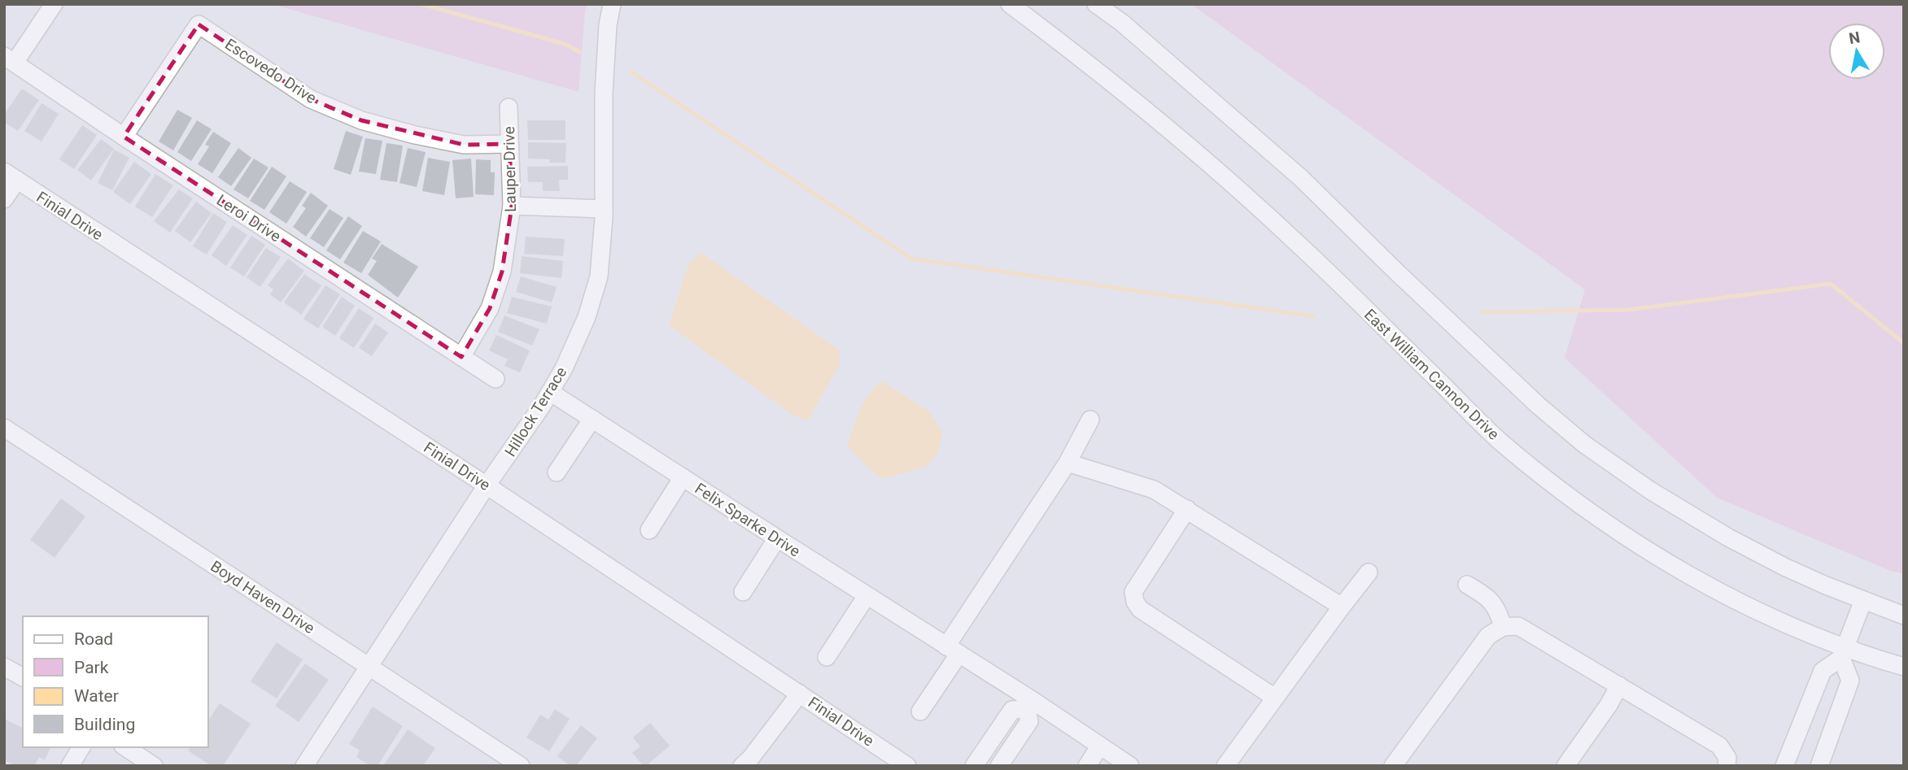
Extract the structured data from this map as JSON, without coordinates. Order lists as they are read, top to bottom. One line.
{"streets":{"street":["Escovedo Drive","Lauper Drive","Finial Drive","Leroi Drive","East William Cannon Drive","Hillock Terrace","Felix Sparke Drive","Boyd Haven Drive"]},"crossings":[["Escovedo Drive","Lauper Drive"],["Escovedo Drive","Leroi Drive"],["Lauper Drive","Leroi Drive"],["Finial Drive","Hillock Terrace"],["Hillock Terrace","Felix Sparke Drive"],["Hillock Terrace","Boyd Haven Drive"]],"legend":["Road","Park","Water","Building"],"north":"top"}
